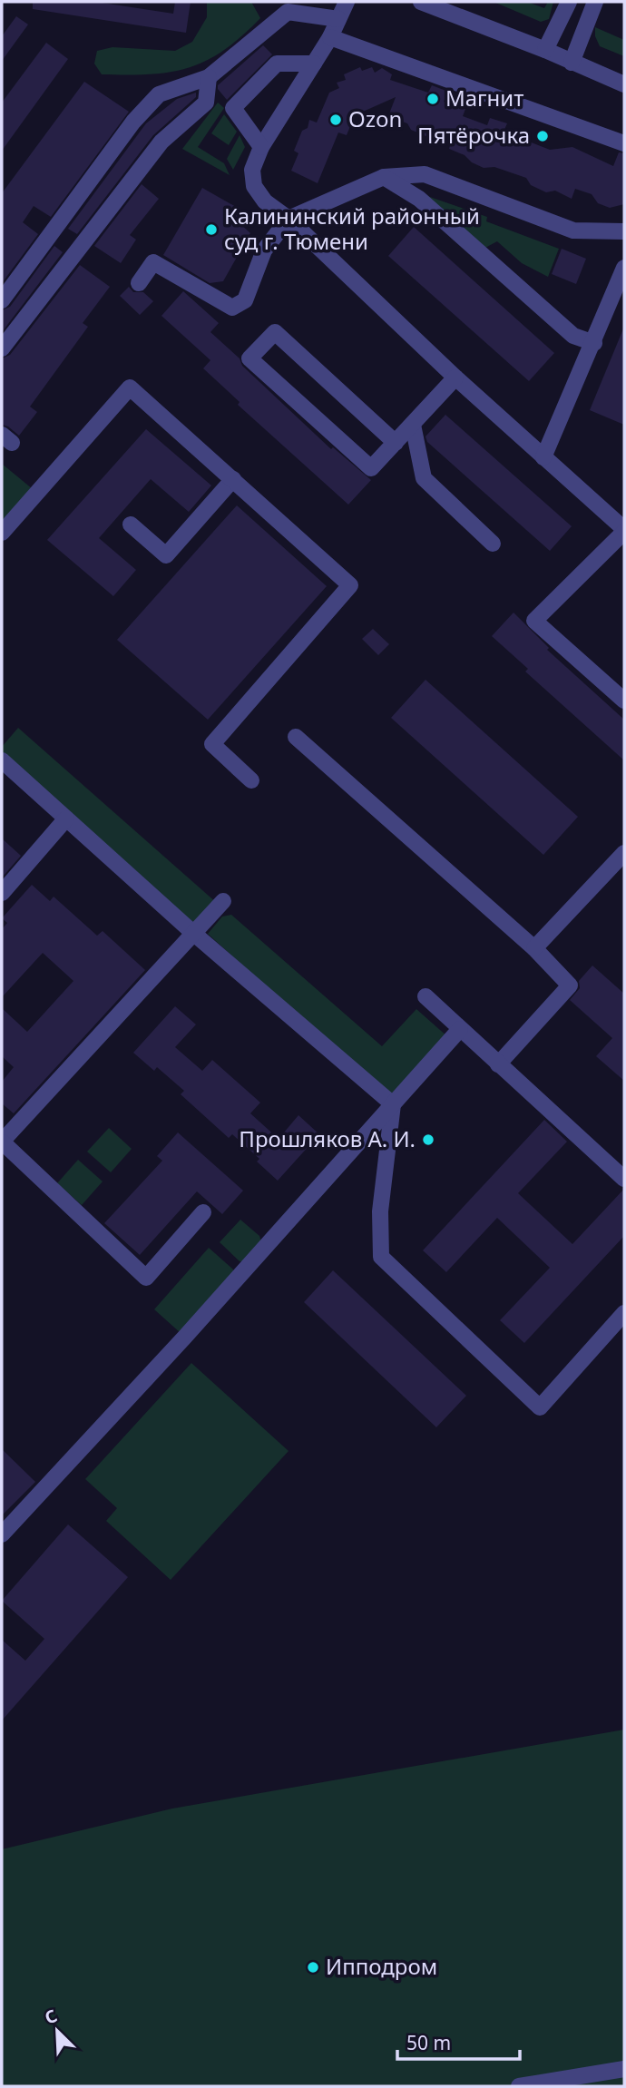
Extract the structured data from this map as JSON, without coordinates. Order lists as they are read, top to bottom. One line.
{"places":["Магнит","Ozon","Пятёрочка","Калининский районный суд г. Тюмени","Прошляков А. И.","Ипподром"],"scale_bar":"50 m","north":"top left"}
